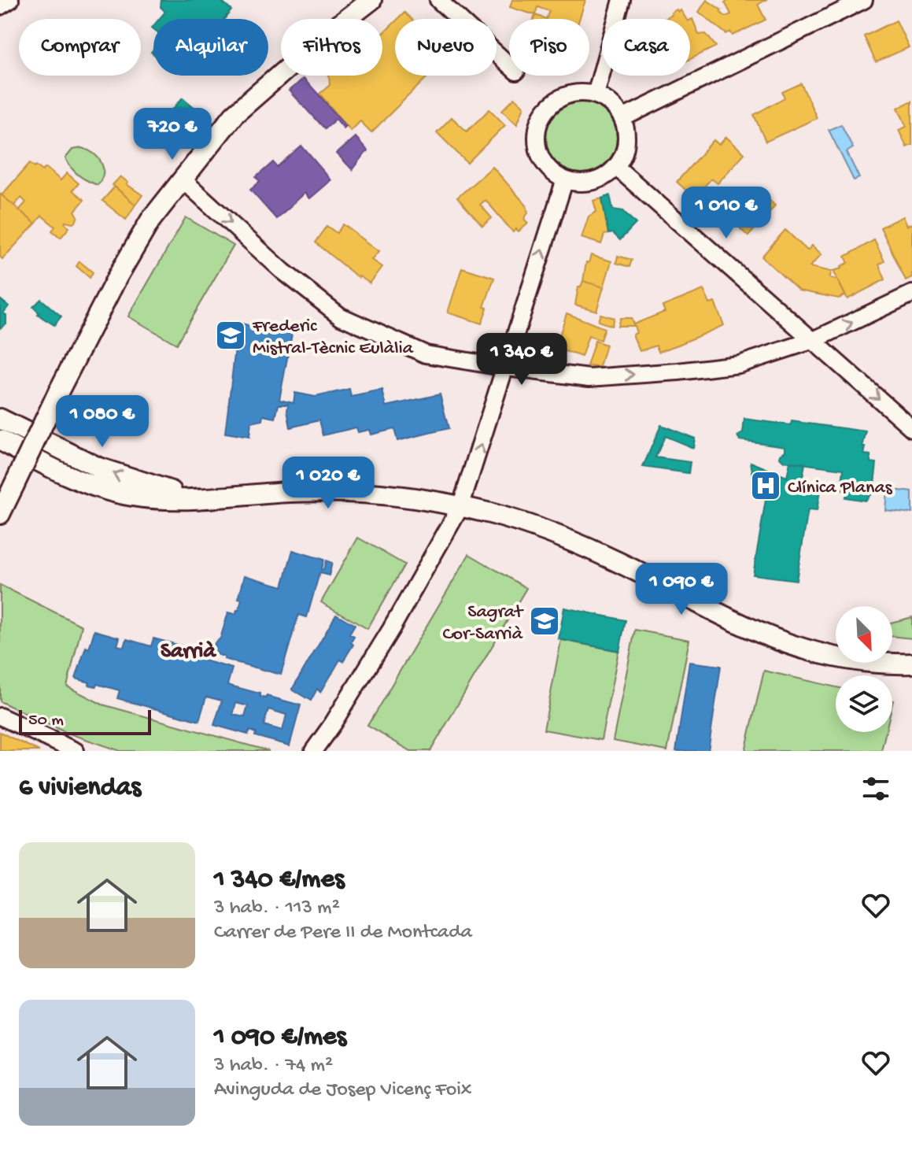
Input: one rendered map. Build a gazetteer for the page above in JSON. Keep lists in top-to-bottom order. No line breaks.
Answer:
{"districts":["Sarrià"],"places":{"school or university":["Frederic Mistral-Tècnic Eulàlia","Sagrat Cor-Sarrià"],"hospital":["Clínica Planas"]},"scale_bar":"50 m","north":"bottom right","page":{"chip":["Comprar","Alquilar","Filtros","Nuevo","Piso","Casa"],"price":["720 €","1 010 €","1 340 €","1 080 €","1 020 €","1 090 €"],"scale":"50 m","heading":"6 viviendas","list":[{"name":"1 340 €/mes","note":"3 hab. · 113 m² · Carrer de Pere II de Montcada"},{"name":"1 090 €/mes","note":"3 hab. · 74 m² · Avinguda de Josep Vicenç Foix"}]}}
